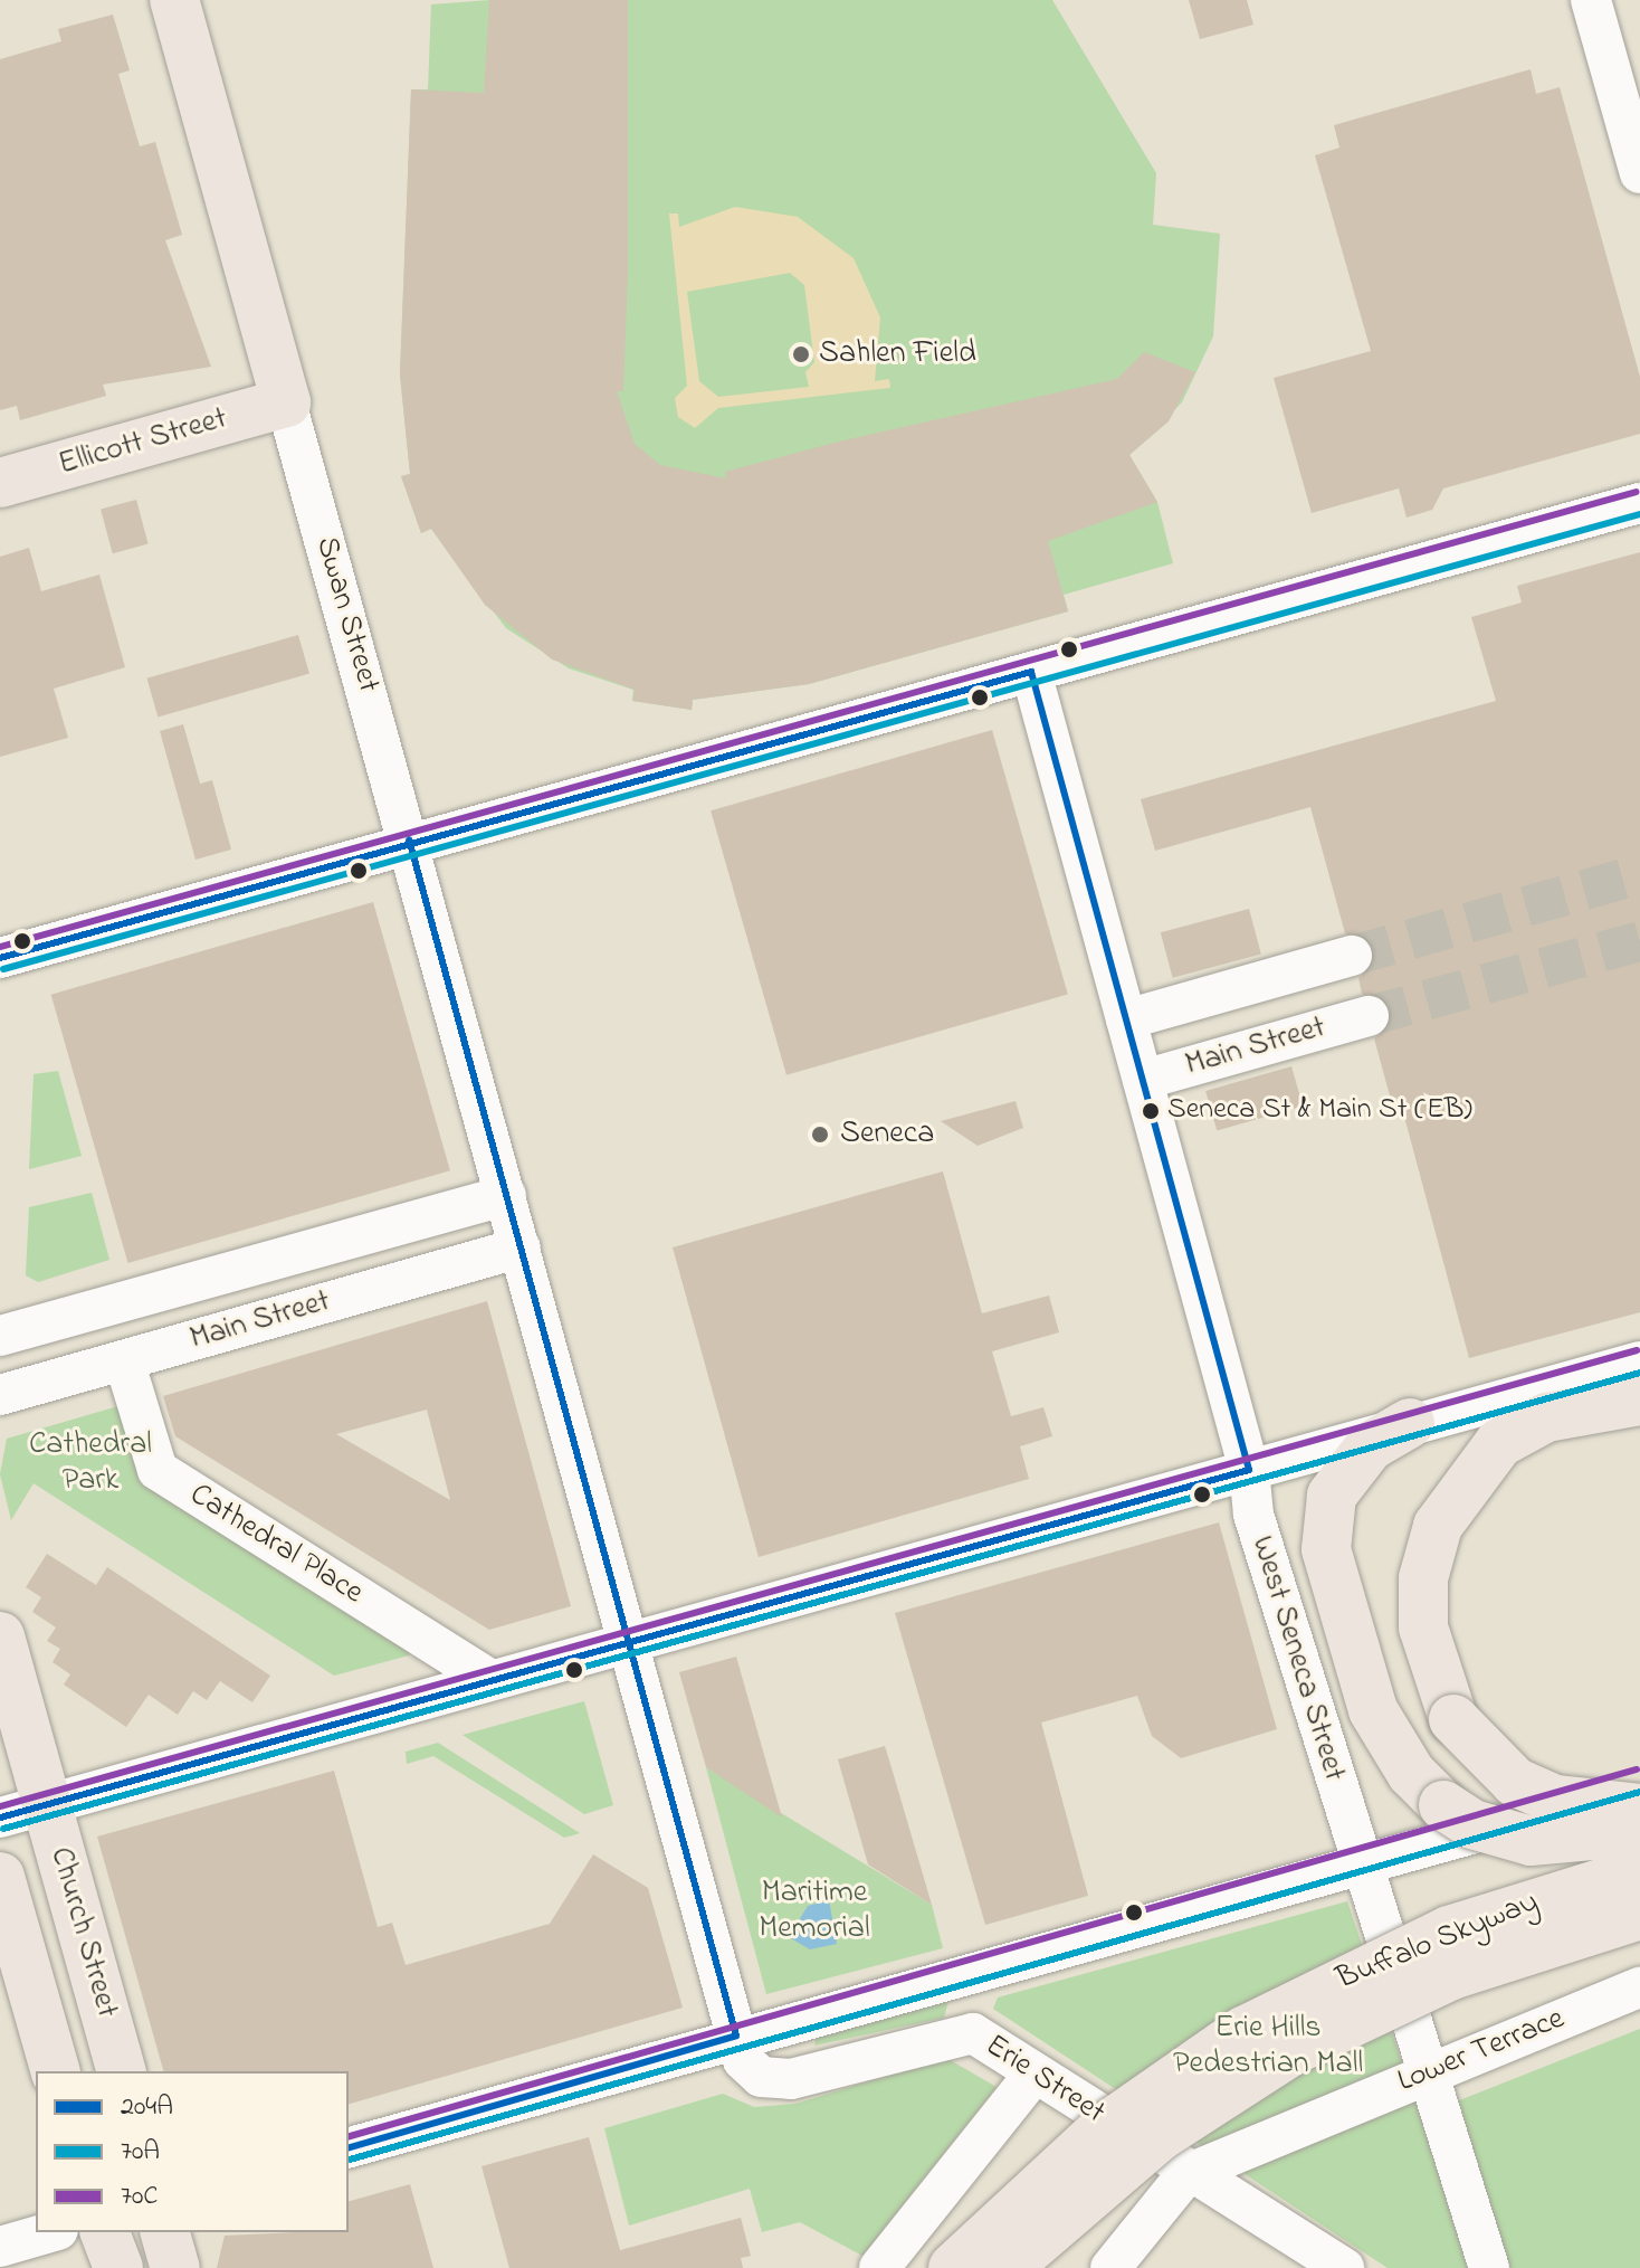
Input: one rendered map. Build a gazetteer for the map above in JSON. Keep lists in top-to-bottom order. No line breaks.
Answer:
{"streets":{"main road":["Ellicott Street","Swan Street","Church Street","Buffalo Skyway"],"street":["Main Street","Cathedral Place","West Seneca Street","Lower Terrace","Erie Street"]},"crossings":[["Ellicott Street","Swan Street"],["Swan Street","Main Street"],["Swan Street","Erie Street"],["Main Street","Cathedral Place"],["Main Street","West Seneca Street"],["West Seneca Street","Lower Terrace"],["Lower Terrace","Erie Street"]],"parks":["Cathedral Park","Maritime Memorial","Erie Hills Pedestrian Mall"],"places":["Sahlen Field","Seneca St & Main St (EB)","Seneca"],"lines":["transit line 70C","transit line 70A","transit line 204A"],"legend":["204A","70A","70C"]}
